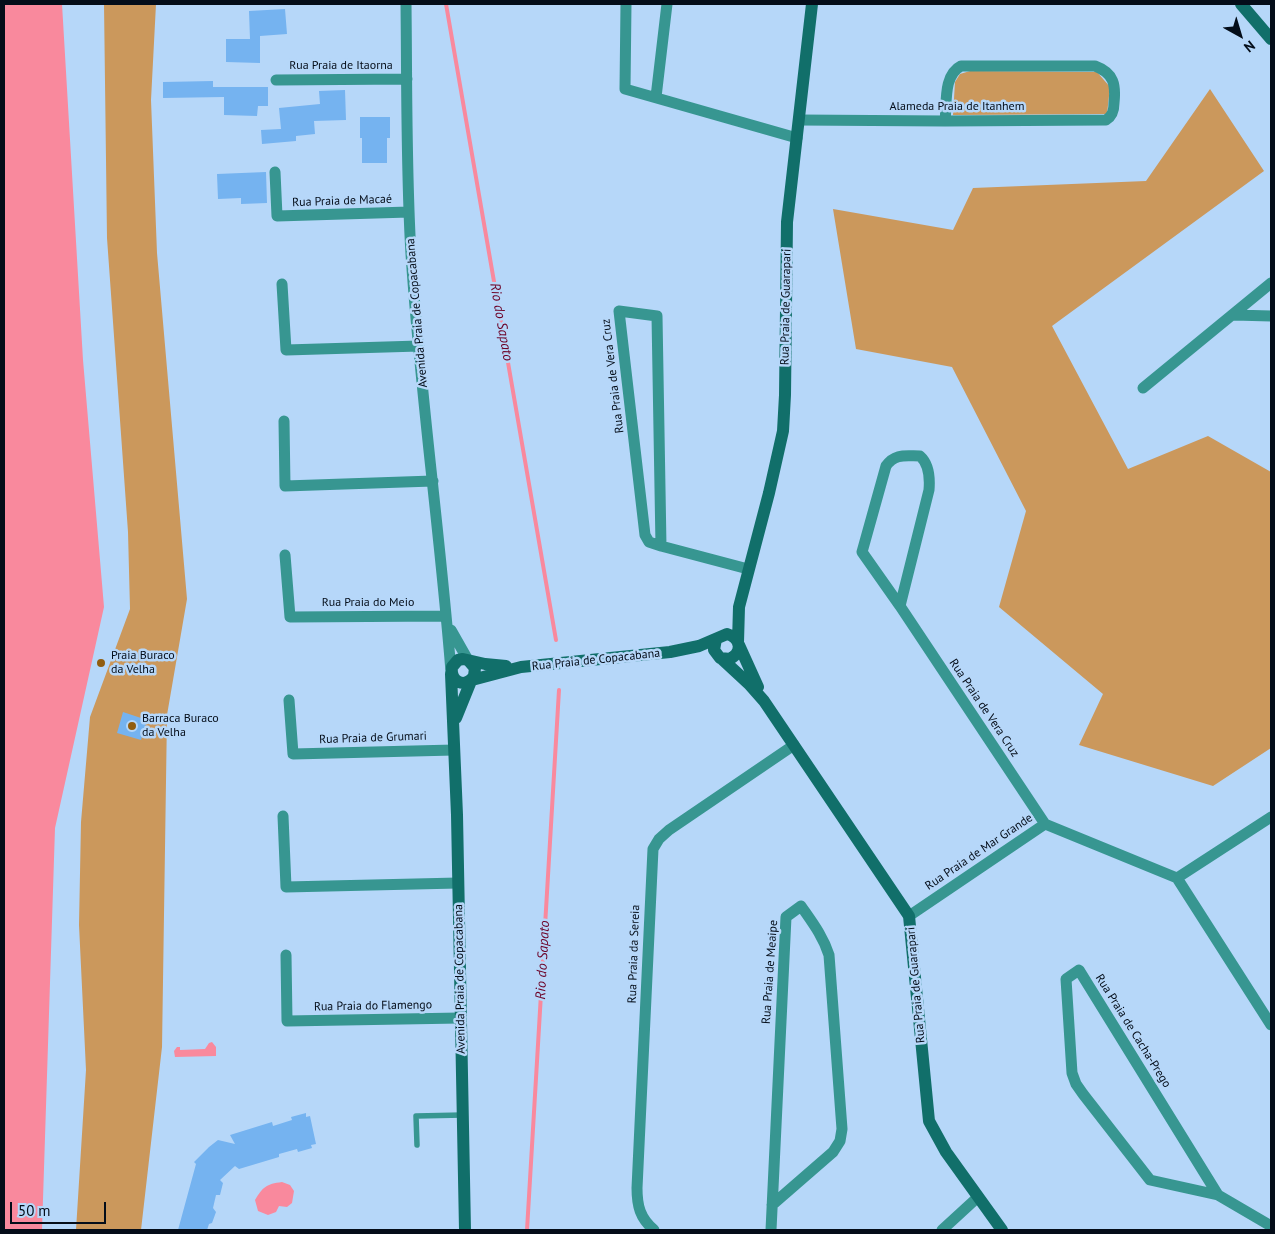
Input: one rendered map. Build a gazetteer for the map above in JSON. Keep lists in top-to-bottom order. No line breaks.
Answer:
{"streets":{"street":["Rua Praia de Itaorna","Alameda Praia de Itanhem","Rua Praia de Macaé","Rua Praia de Guarapari","Avenida Praia de Copacabana","Rua Praia de Vera Cruz","Rua Praia do Meio","Rua Praia de Copacabana","Rua Praia de Grumari","Rua Praia de Mar Grande","Rua Praia da Sereia","Rua Praia de Meaipe","Rua Praia do Flamengo","Rua Praia de Cacha-Prego"]},"crossings":[["Rua Praia de Itaorna","Avenida Praia de Copacabana"],["Alameda Praia de Itanhem","Rua Praia de Guarapari"],["Rua Praia de Macaé","Avenida Praia de Copacabana"],["Rua Praia de Guarapari","Rua Praia de Vera Cruz"],["Rua Praia de Guarapari","Rua Praia de Copacabana"],["Rua Praia de Guarapari","Rua Praia de Mar Grande"],["Rua Praia de Guarapari","Rua Praia da Sereia"],["Avenida Praia de Copacabana","Rua Praia do Meio"],["Avenida Praia de Copacabana","Rua Praia de Copacabana"],["Avenida Praia de Copacabana","Rua Praia de Grumari"],["Avenida Praia de Copacabana","Rua Praia do Flamengo"],["Rua Praia de Vera Cruz","Rua Praia de Mar Grande"]],"water":["Rio do Sapato"],"places":["Praia Buraco da Velha","Barraca Buraco da Velha"],"scale_bar":"50 m","north":"bottom right"}
